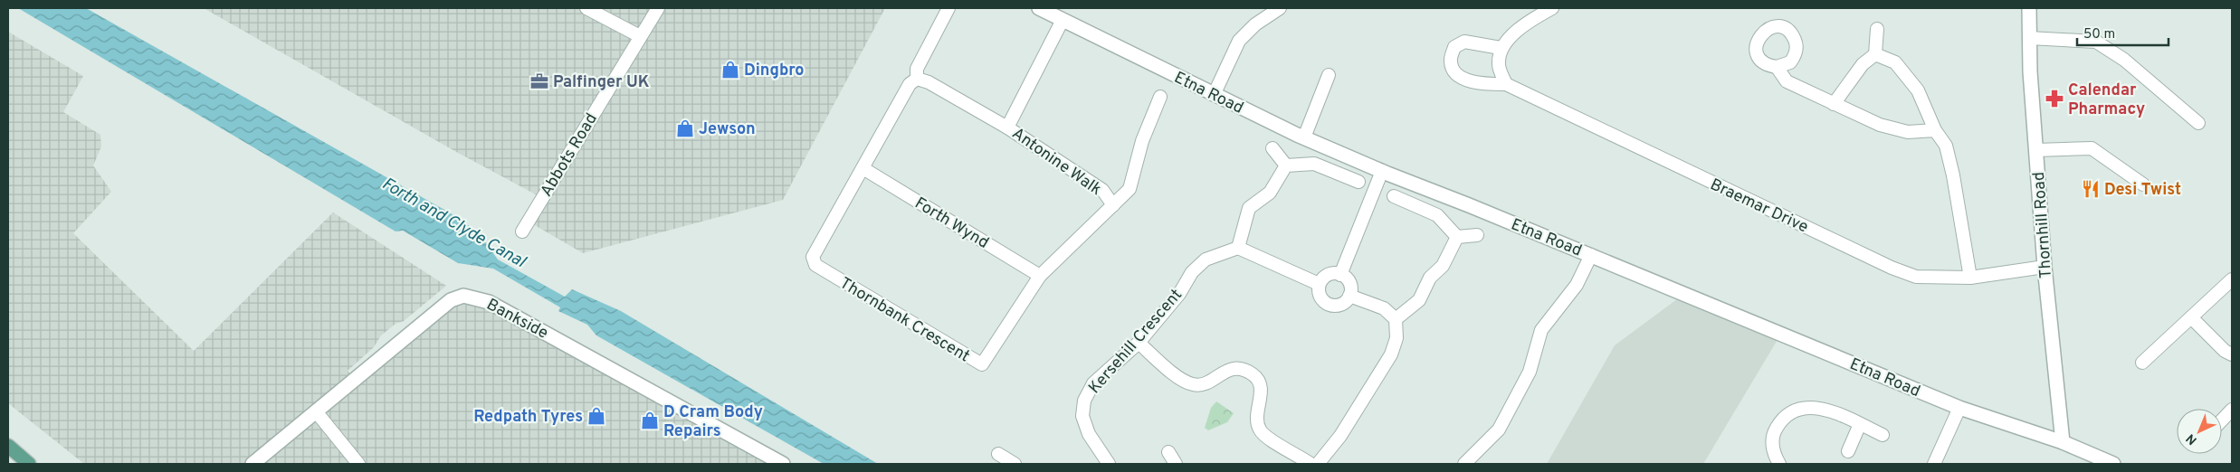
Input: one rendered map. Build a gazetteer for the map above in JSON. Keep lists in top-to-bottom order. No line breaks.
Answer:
{"streets":{"street":["Etna Road","Abbots Road","Antonine Walk","Braemar Drive","Forth Wynd","Thornhill Road","Bankside","Thornbank Crescent","Kersehill Crescent"]},"crossings":[["Etna Road","Antonine Walk"],["Etna Road","Thornhill Road"],["Braemar Drive","Thornhill Road"],["Forth Wynd","Thornbank Crescent"]],"water":["Forth and Clyde Canal"],"places":{"shop":["Dingbro","Jewson","Redpath Tyres","D Cram Body Repairs"],"office":["Palfinger UK"],"pharmacy":["Calendar Pharmacy"],"restaurant":["Desi Twist"]},"scale_bar":"50 m","north":"bottom left"}
